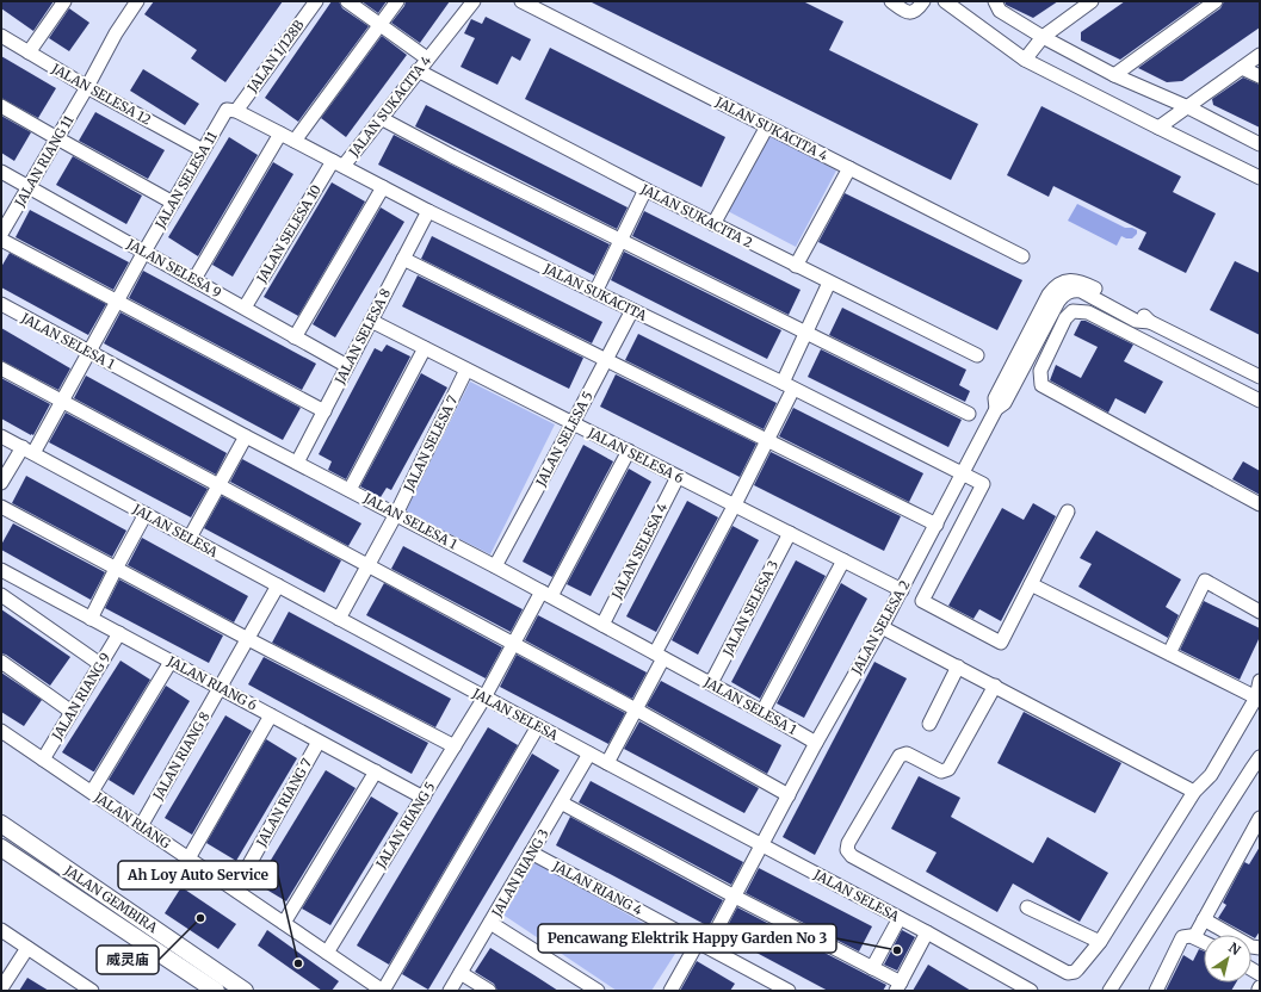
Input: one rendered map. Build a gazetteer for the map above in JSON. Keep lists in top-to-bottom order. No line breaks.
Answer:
{"streets":{"main road":["JALAN GEMBIRA"],"street":["JALAN 1/128B","JALAN SELESA 12","JALAN SUKACITA 4","JALAN RIANG 11","JALAN SELESA 11","JALAN SUKACITA 2","JALAN SELESA 10","JALAN SELESA 9","JALAN SUKACITA","JALAN SELESA 8","JALAN SELESA 1","JALAN SELESA 5","JALAN SELESA 7","JALAN SELESA 6","JALAN SELESA","JALAN SELESA 4","JALAN SELESA 3","JALAN SELESA 2","JALAN RIANG 6","JALAN RIANG 9","JALAN RIANG 8","JALAN RIANG 7","JALAN RIANG","JALAN RIANG 5","JALAN RIANG 3","JALAN RIANG 4"]},"crossings":[["JALAN 1/128B","JALAN SELESA 11"],["JALAN 1/128B","JALAN SUKACITA"],["JALAN SELESA 12","JALAN RIANG 11"],["JALAN SELESA 12","JALAN SELESA 11"],["JALAN SUKACITA 4","JALAN SUKACITA 2"],["JALAN SUKACITA 4","JALAN SELESA 10"],["JALAN SUKACITA 4","JALAN SUKACITA"],["JALAN RIANG 11","JALAN SELESA 9"],["JALAN SELESA 11","JALAN SELESA 9"],["JALAN SELESA 11","JALAN SUKACITA"],["JALAN SELESA 11","JALAN SELESA 1"],["JALAN SELESA 11","JALAN SELESA"],["JALAN SELESA 10","JALAN SELESA 9"],["JALAN SELESA 10","JALAN SUKACITA"],["JALAN SELESA 9","JALAN SELESA 8"],["JALAN SUKACITA","JALAN SELESA 8"],["JALAN SUKACITA","JALAN SELESA 5"],["JALAN SUKACITA","JALAN SELESA 2"],["JALAN SELESA 8","JALAN SELESA 1"],["JALAN SELESA 8","JALAN SELESA 6"],["JALAN SELESA 1","JALAN SELESA 5"],["JALAN SELESA 1","JALAN SELESA 7"],["JALAN SELESA 1","JALAN SELESA 4"],["JALAN SELESA 1","JALAN SELESA 3"],["JALAN SELESA 1","JALAN SELESA 2"],["JALAN SELESA 1","JALAN RIANG 5"],["JALAN SELESA 5","JALAN SELESA 6"],["JALAN SELESA 7","JALAN SELESA 6"],["JALAN SELESA 7","JALAN SELESA"],["JALAN SELESA 6","JALAN SELESA 4"],["JALAN SELESA 6","JALAN SELESA 3"],["JALAN SELESA 6","JALAN SELESA 2"],["JALAN SELESA 6","JALAN RIANG 5"],["JALAN SELESA","JALAN SELESA 2"],["JALAN SELESA","JALAN RIANG 8"],["JALAN SELESA","JALAN RIANG 5"],["JALAN SELESA","JALAN RIANG 3"],["JALAN SELESA 2","JALAN RIANG 4"],["JALAN RIANG 6","JALAN RIANG 9"],["JALAN RIANG 6","JALAN RIANG 8"],["JALAN RIANG 6","JALAN RIANG 7"],["JALAN RIANG 6","JALAN RIANG 5"],["JALAN RIANG 9","JALAN RIANG"],["JALAN RIANG 8","JALAN RIANG"],["JALAN RIANG 7","JALAN RIANG"],["JALAN RIANG","JALAN RIANG 5"],["JALAN RIANG 3","JALAN RIANG 4"]],"places":["威灵庙","Pencawang Elektrik Happy Garden No 3","Ah Loy Auto Service"],"north":"top right"}
